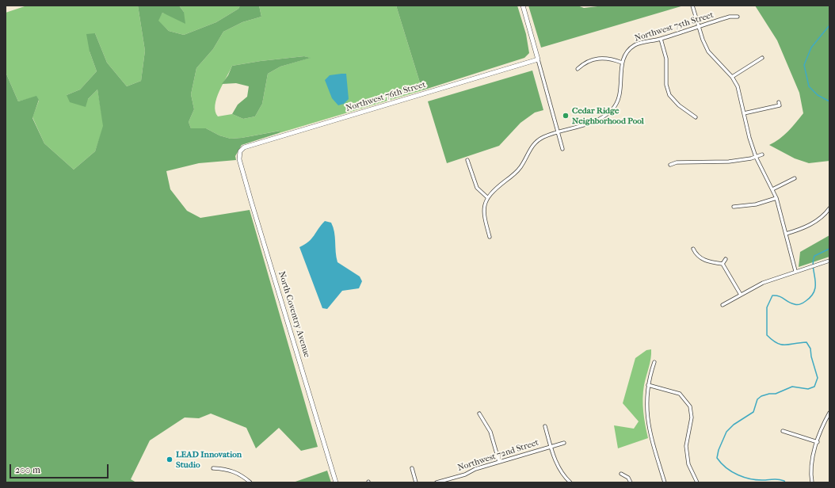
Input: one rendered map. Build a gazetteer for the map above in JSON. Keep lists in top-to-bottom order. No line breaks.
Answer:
{"streets":{"street":["Northwest 75th Street","Northwest 76th Street","North Coventry Avenue","Northwest 72nd Street"]},"crossings":[["Northwest 76th Street","North Coventry Avenue"]],"places":["Cedar Ridge Neighborhood Pool","LEAD Innovation Studio"],"scale_bar":"200 m"}
